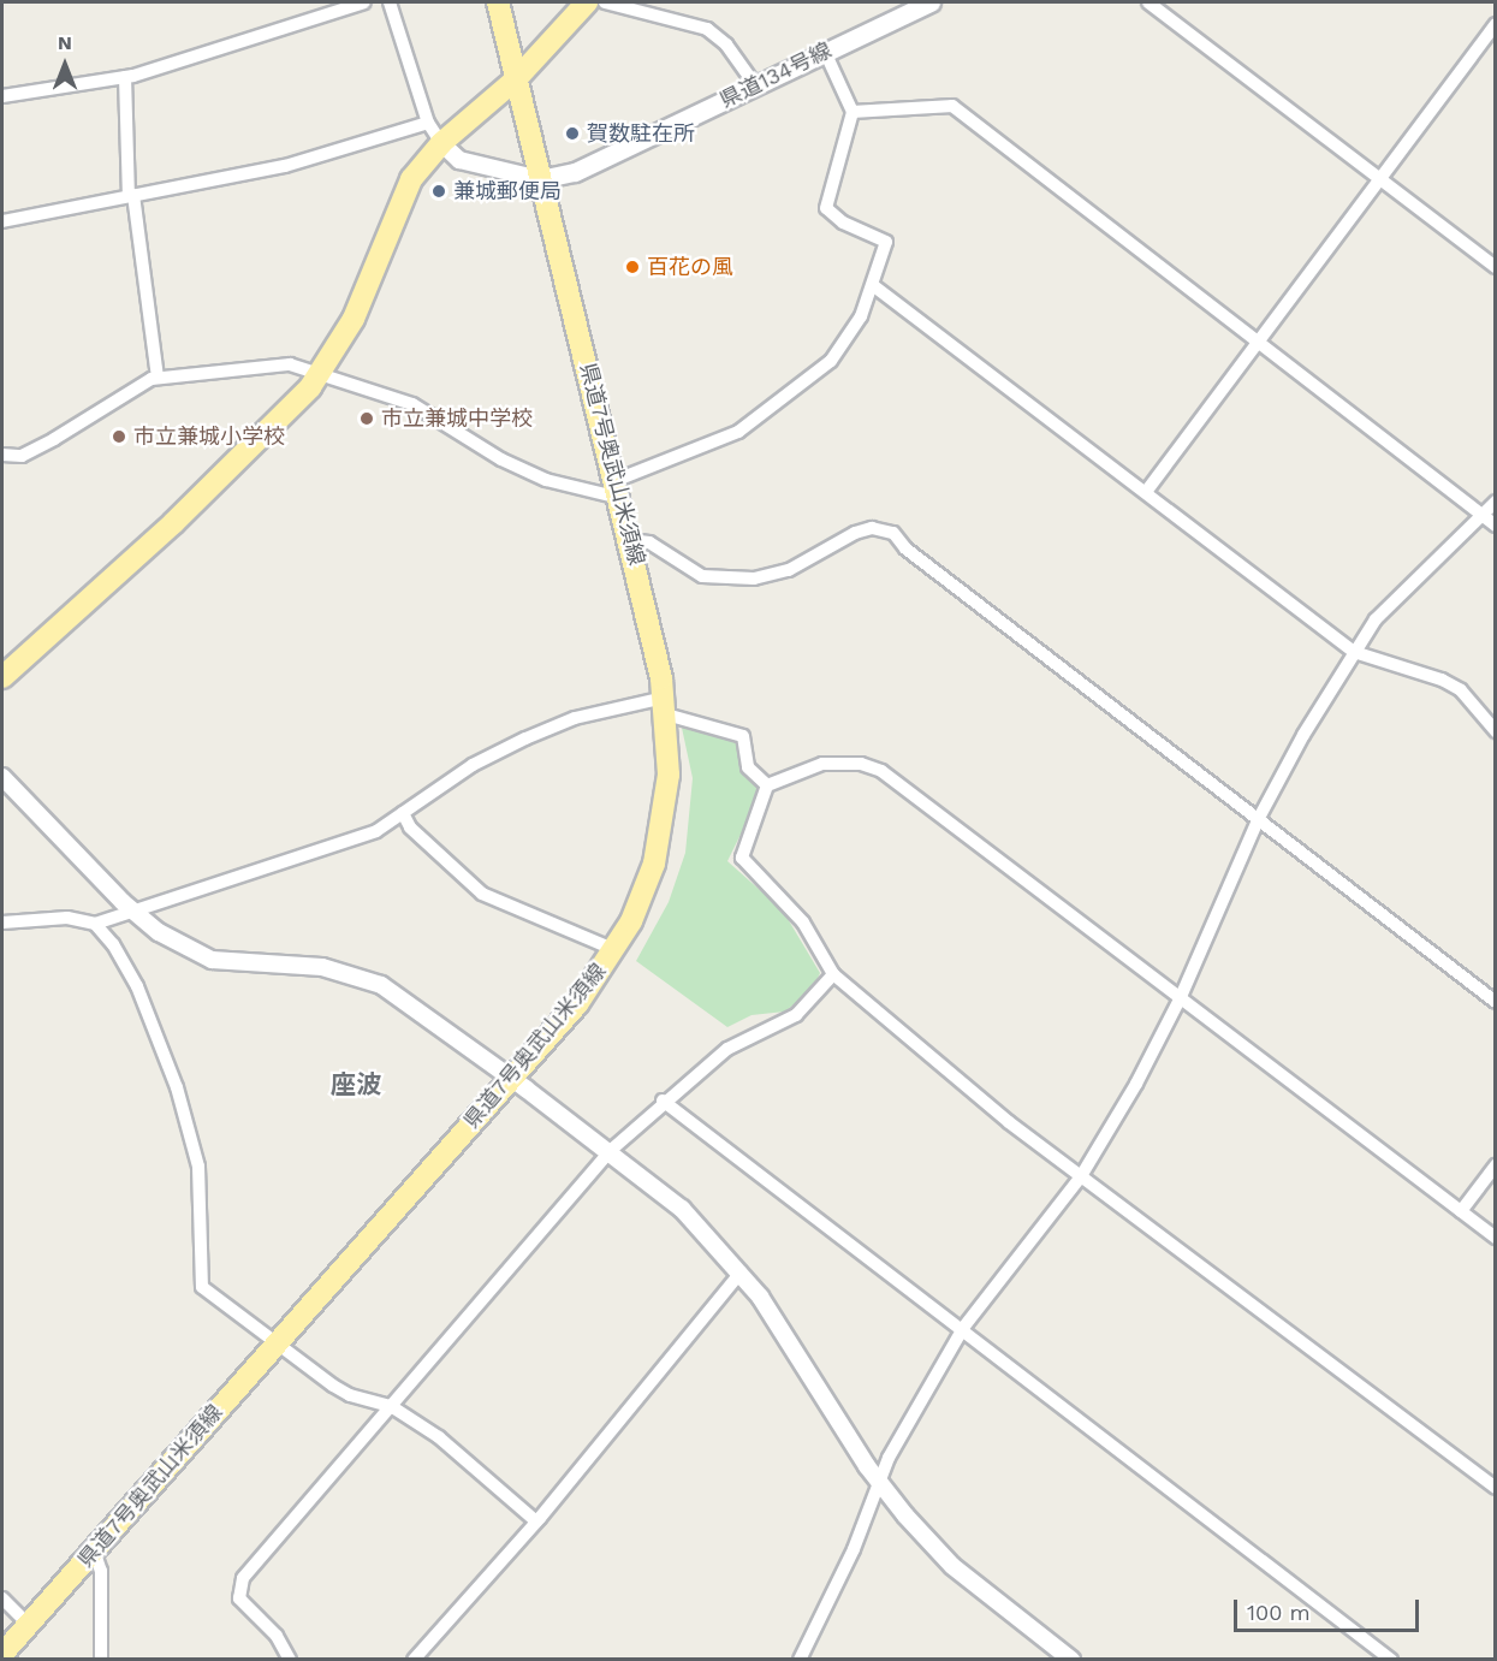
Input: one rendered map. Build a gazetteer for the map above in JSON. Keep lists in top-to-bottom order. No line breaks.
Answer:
{"streets":{"main road":["県道134号線","県道7号奥武山米須線"]},"crossings":[["県道134号線","県道7号奥武山米須線"]],"districts":["座波"],"places":["賀数駐在所","兼城郵便局","百花の風","市立兼城中学校","市立兼城小学校"],"scale_bar":"100 m","north":"top"}
